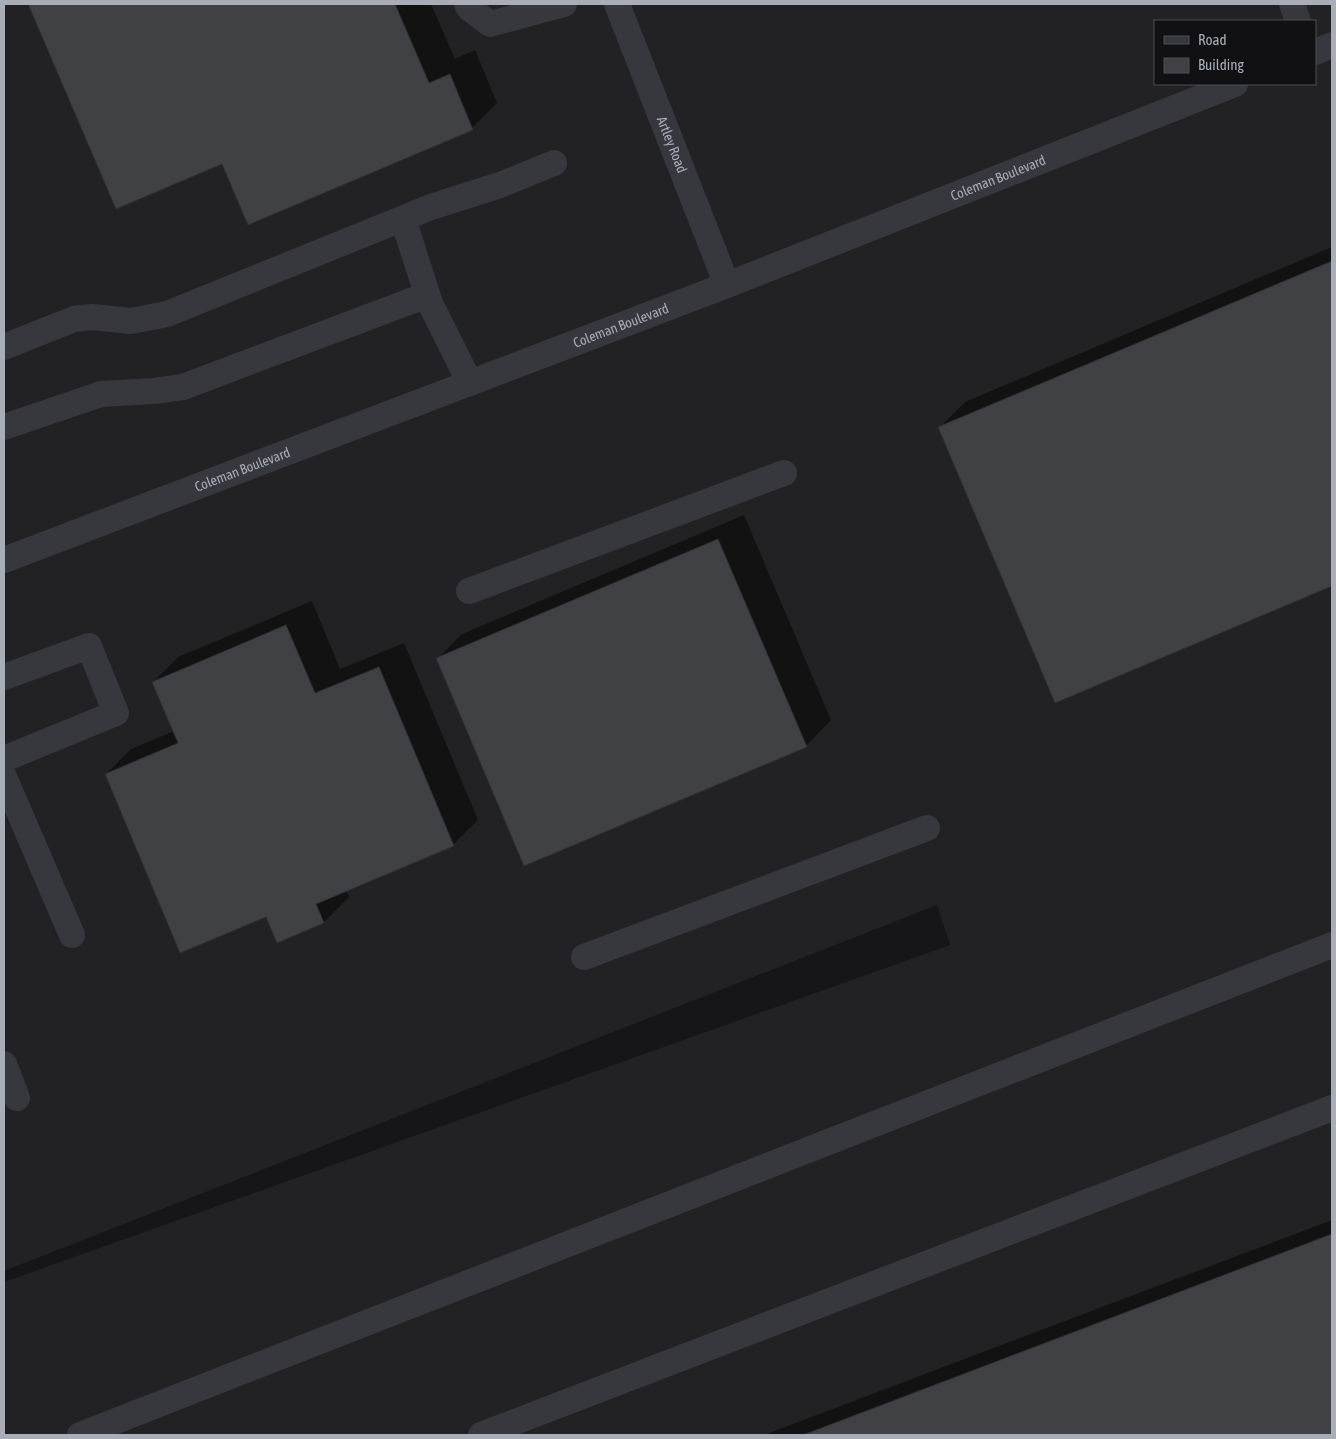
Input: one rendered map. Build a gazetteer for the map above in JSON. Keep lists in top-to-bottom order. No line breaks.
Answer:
{"streets":{"street":["Artley Road","Coleman Boulevard"]},"crossings":[["Artley Road","Coleman Boulevard"]],"legend":["Road","Building"]}
